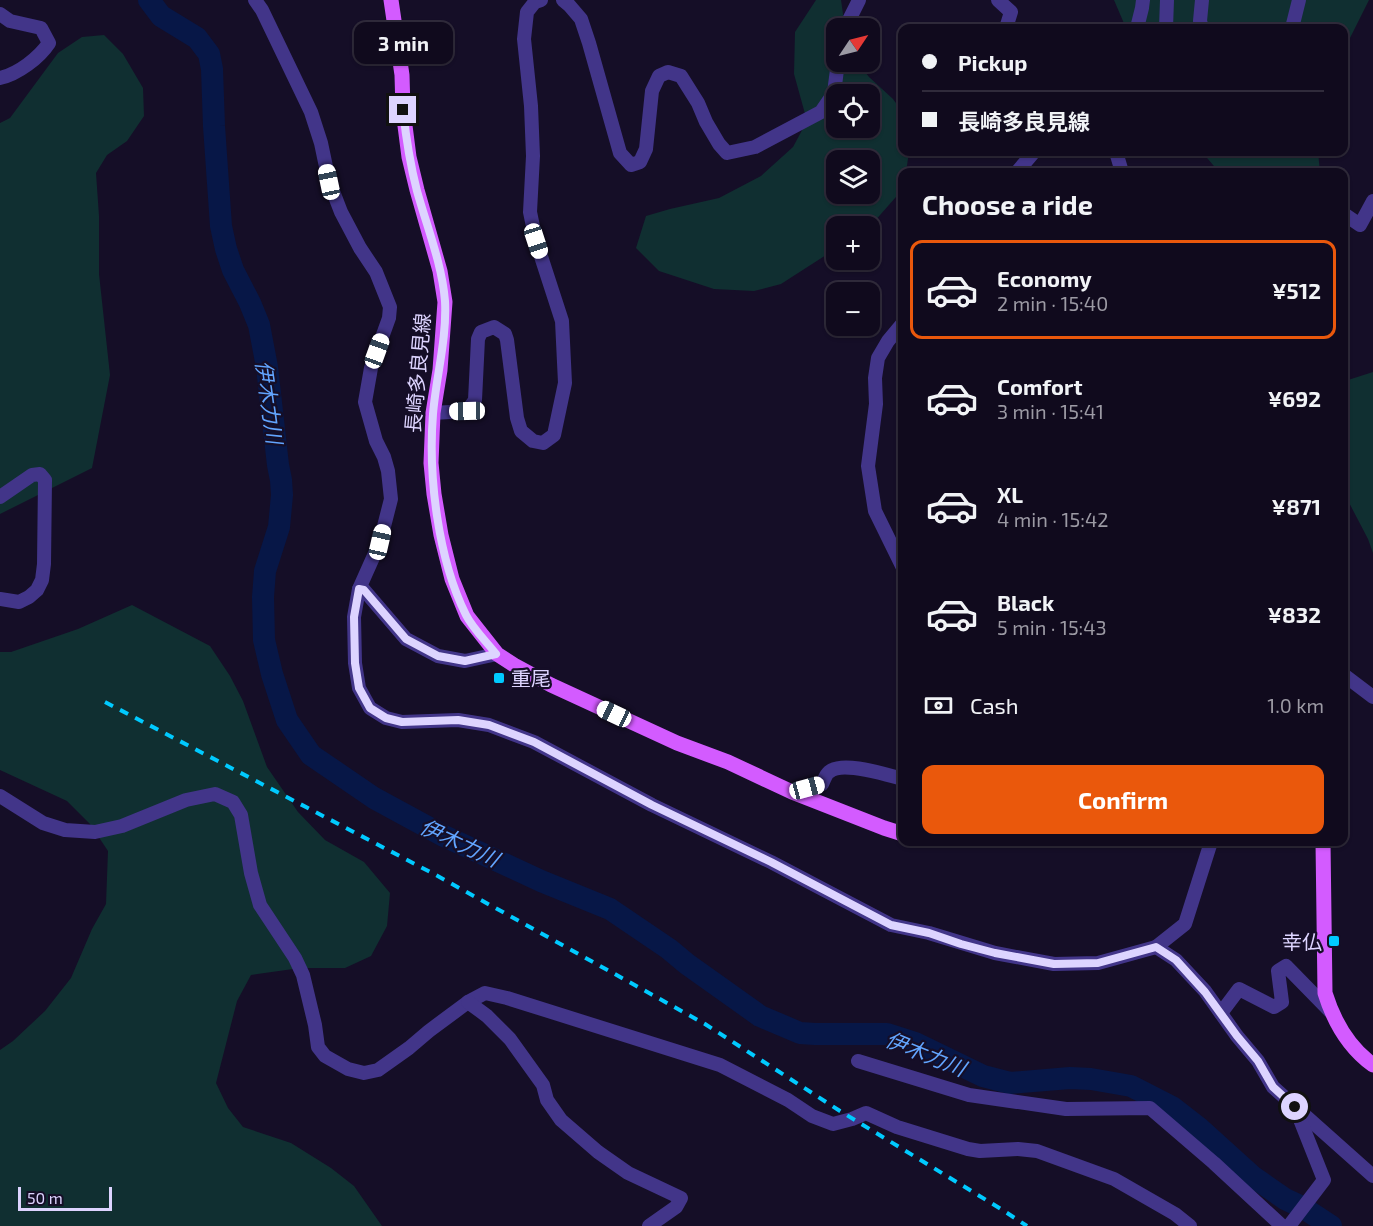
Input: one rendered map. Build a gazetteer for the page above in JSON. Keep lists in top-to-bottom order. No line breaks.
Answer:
{"streets":{"main road":["長崎多良見線"]},"water":["伊木力川"],"places":{"transit":["重尾","幸仏"]},"scale_bar":"50 m","north":"top right","page":{"map_buttons":["+","−"],"bubble":"3 min","banner":["Pickup","長崎多良見線"],"heading":"Choose a ride","list":[{"name":"Economy","note":"2 min · 15:40","value":"¥512"},{"name":"Comfort","note":"3 min · 15:41","value":"¥692"},{"name":"XL","note":"4 min · 15:42","value":"¥871"},{"name":"Black","note":"5 min · 15:43","value":"¥832"}],"pay":["Cash","1.0 km"],"buttons":"Confirm","scale":"50 m"}}
